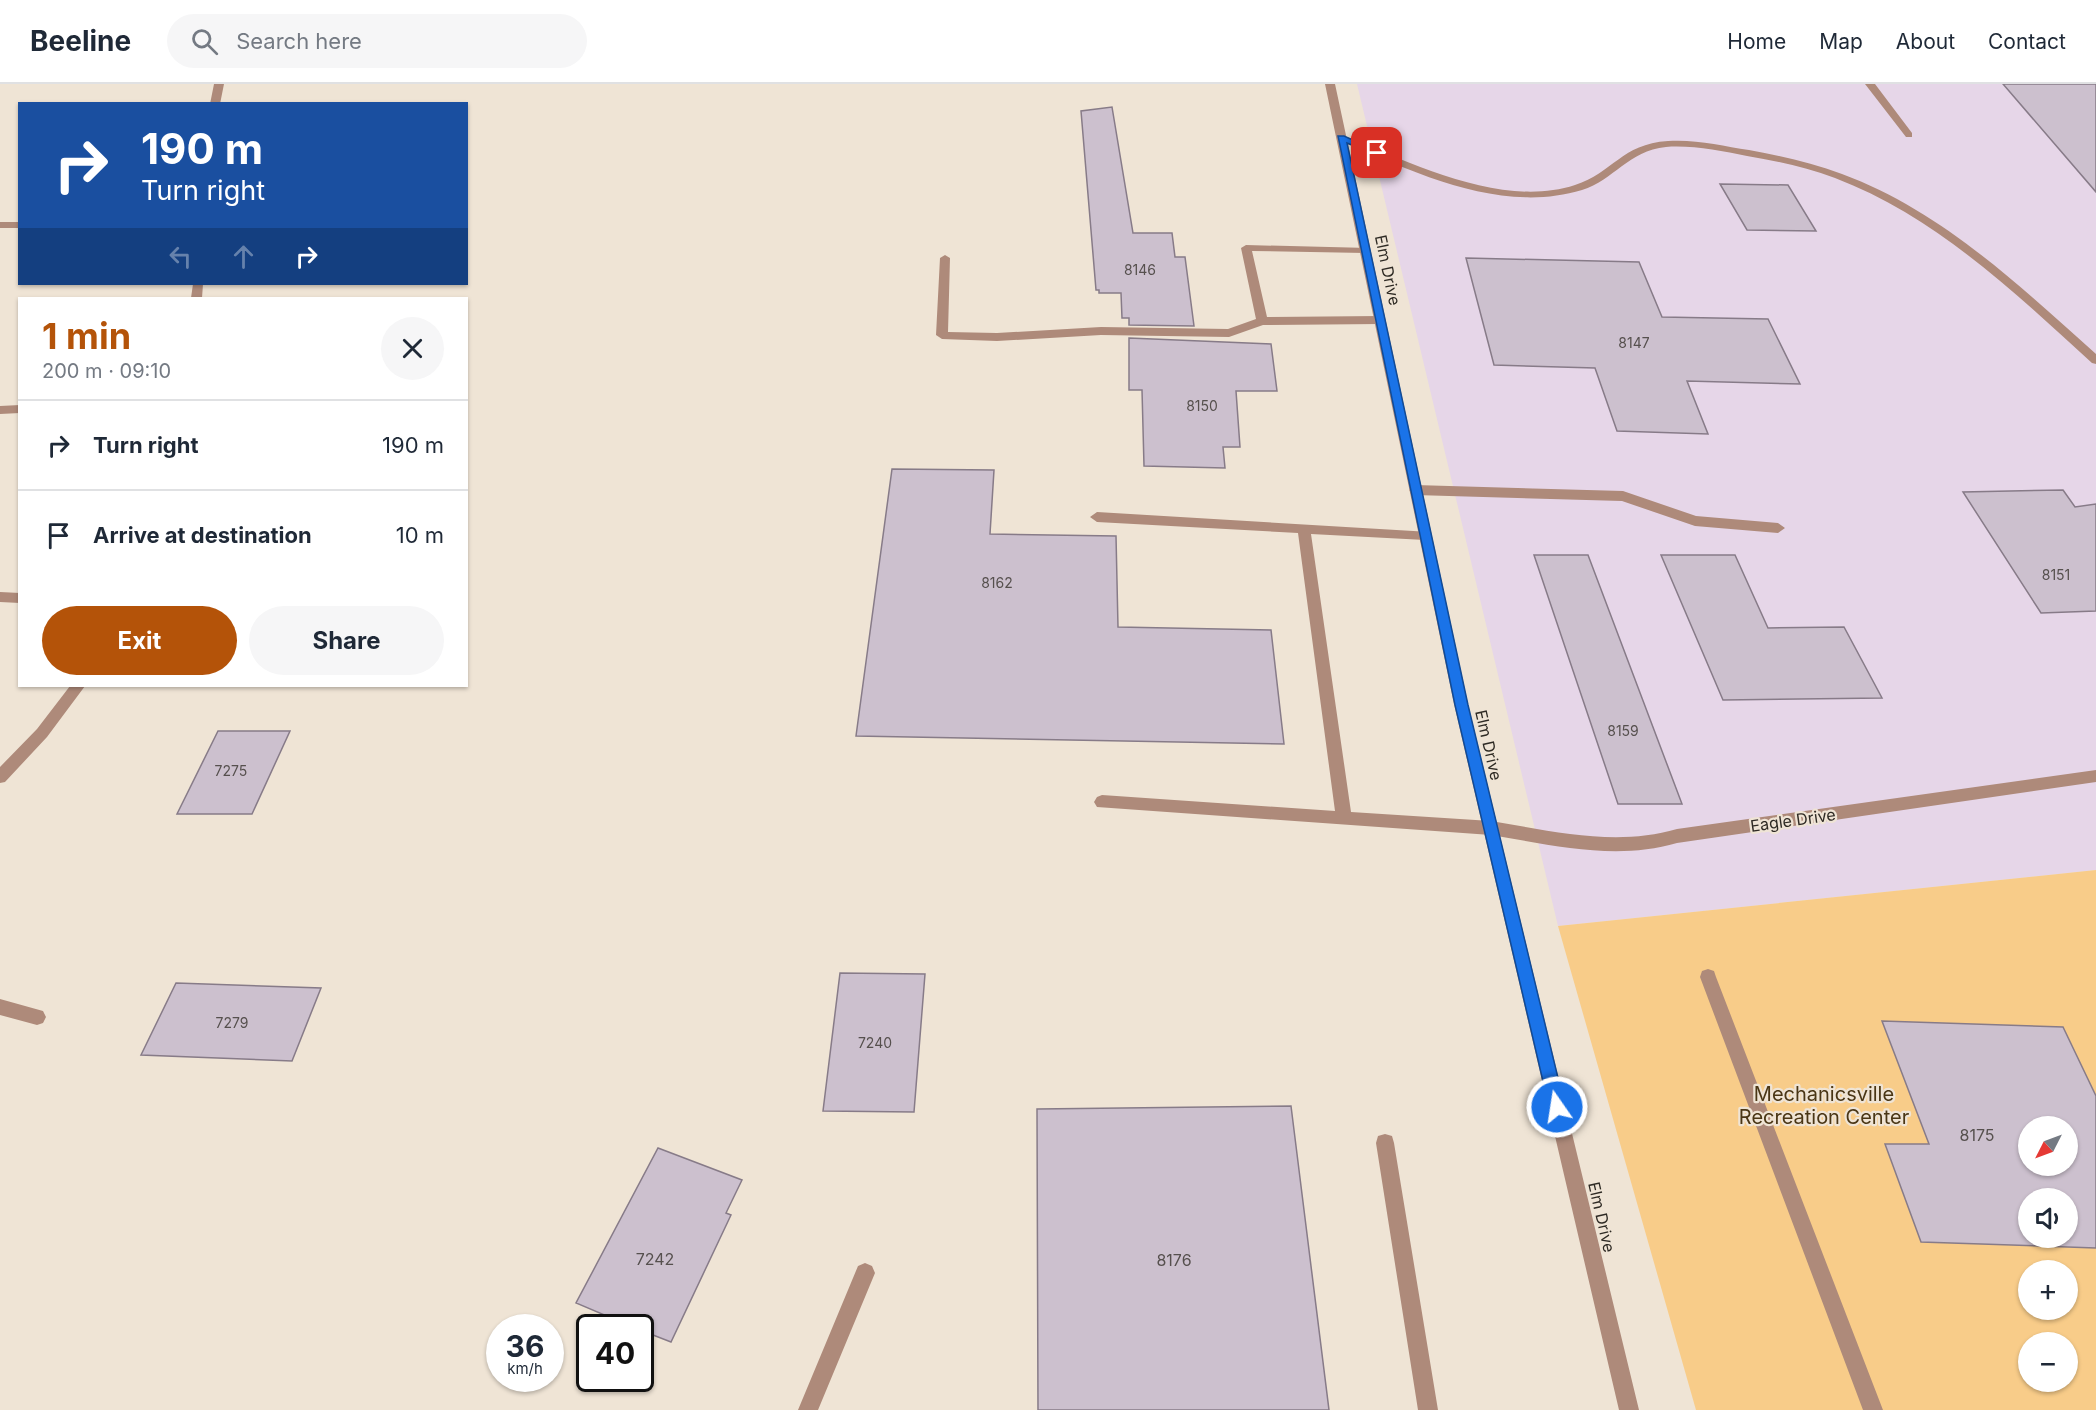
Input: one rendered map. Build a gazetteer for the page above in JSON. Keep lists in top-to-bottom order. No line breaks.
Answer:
{"streets":{"street":["Elm Drive","Eagle Drive"]},"crossings":[["Elm Drive","Eagle Drive"]],"parks":["Mechanicsville Recreation Center"],"house_numbers":["8146","8147","8150","8151","8162","8159","7275","7279","7240","8175","7242","8176"],"north":"bottom left","page":{"header":"Beeline","search":"Search here","nav":["Home","Map","About","Contact"],"turn":["190 m","Turn right"],"heading":["1 min","200 m · 09:10"],"list":[{"name":"Turn right","value":"190 m"},{"name":"Arrive at destination","value":"10 m"}],"buttons":["Exit","Share"],"map_buttons":["+","−"],"speed":"36 km/h","limit":"40"}}
